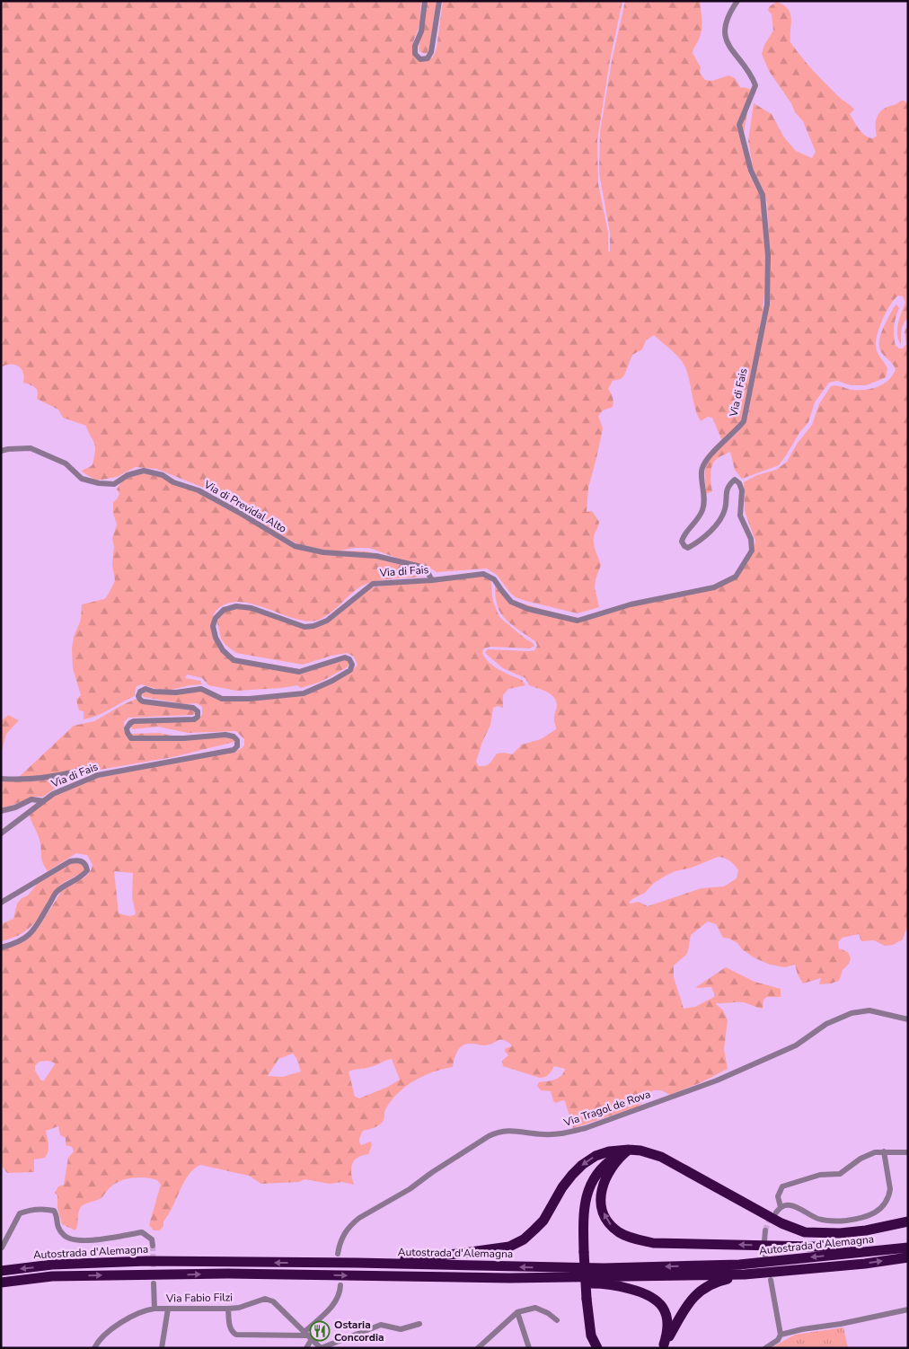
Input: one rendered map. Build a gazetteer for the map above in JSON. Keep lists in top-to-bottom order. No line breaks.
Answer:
{"streets":{"highway":["Autostrada d'Alemagna"],"street":["Via di Fais","Via di Previdal Alto","Via Tragol de Rova","Via Fabio Filzi"]},"crossings":[["Via di Fais","Via di Previdal Alto"]],"places":{"restaurant":["Ostaria Concordia"]}}
